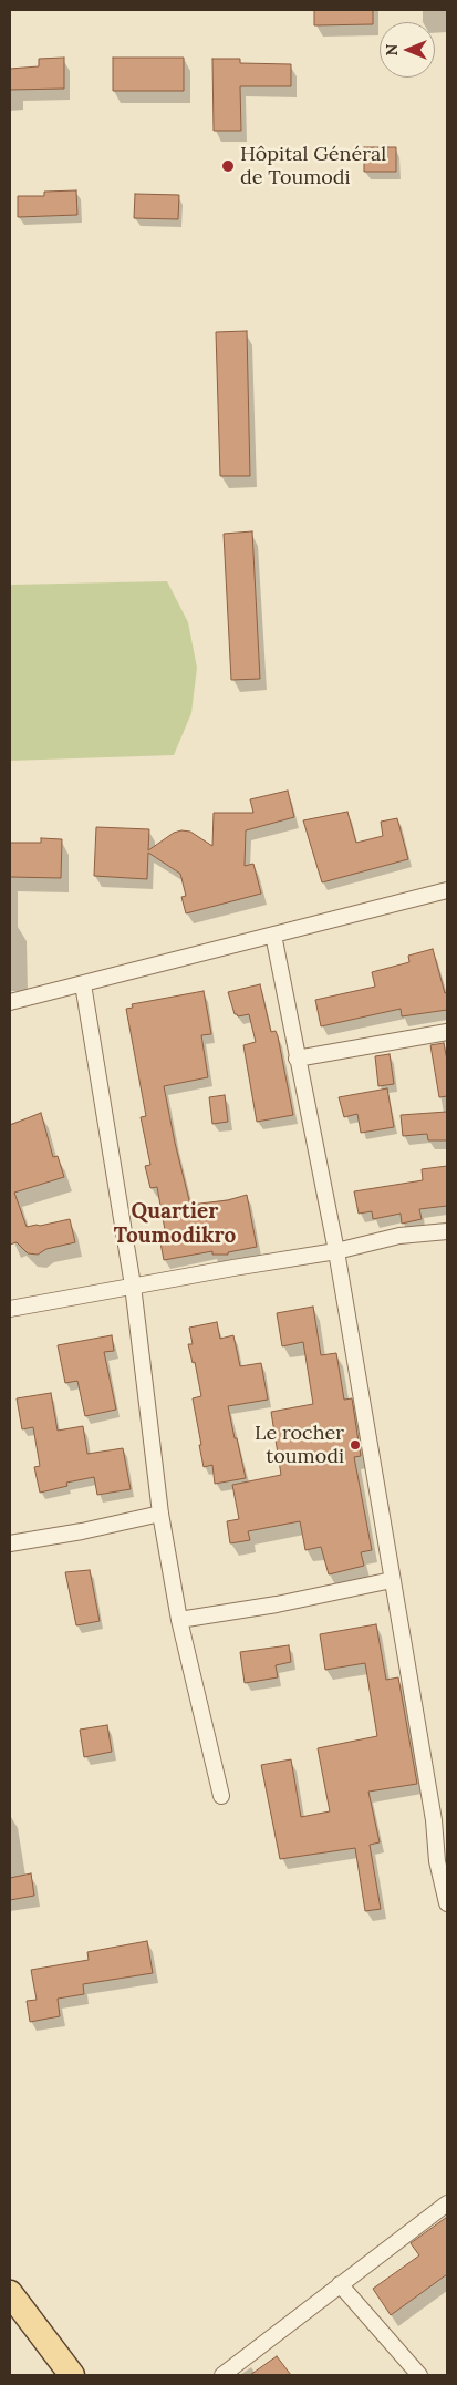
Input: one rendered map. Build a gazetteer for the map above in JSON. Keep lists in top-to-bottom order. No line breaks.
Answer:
{"districts":["Quartier Toumodikro"],"places":["Hôpital Général de Toumodi","Le rocher toumodi"],"north":"left"}
